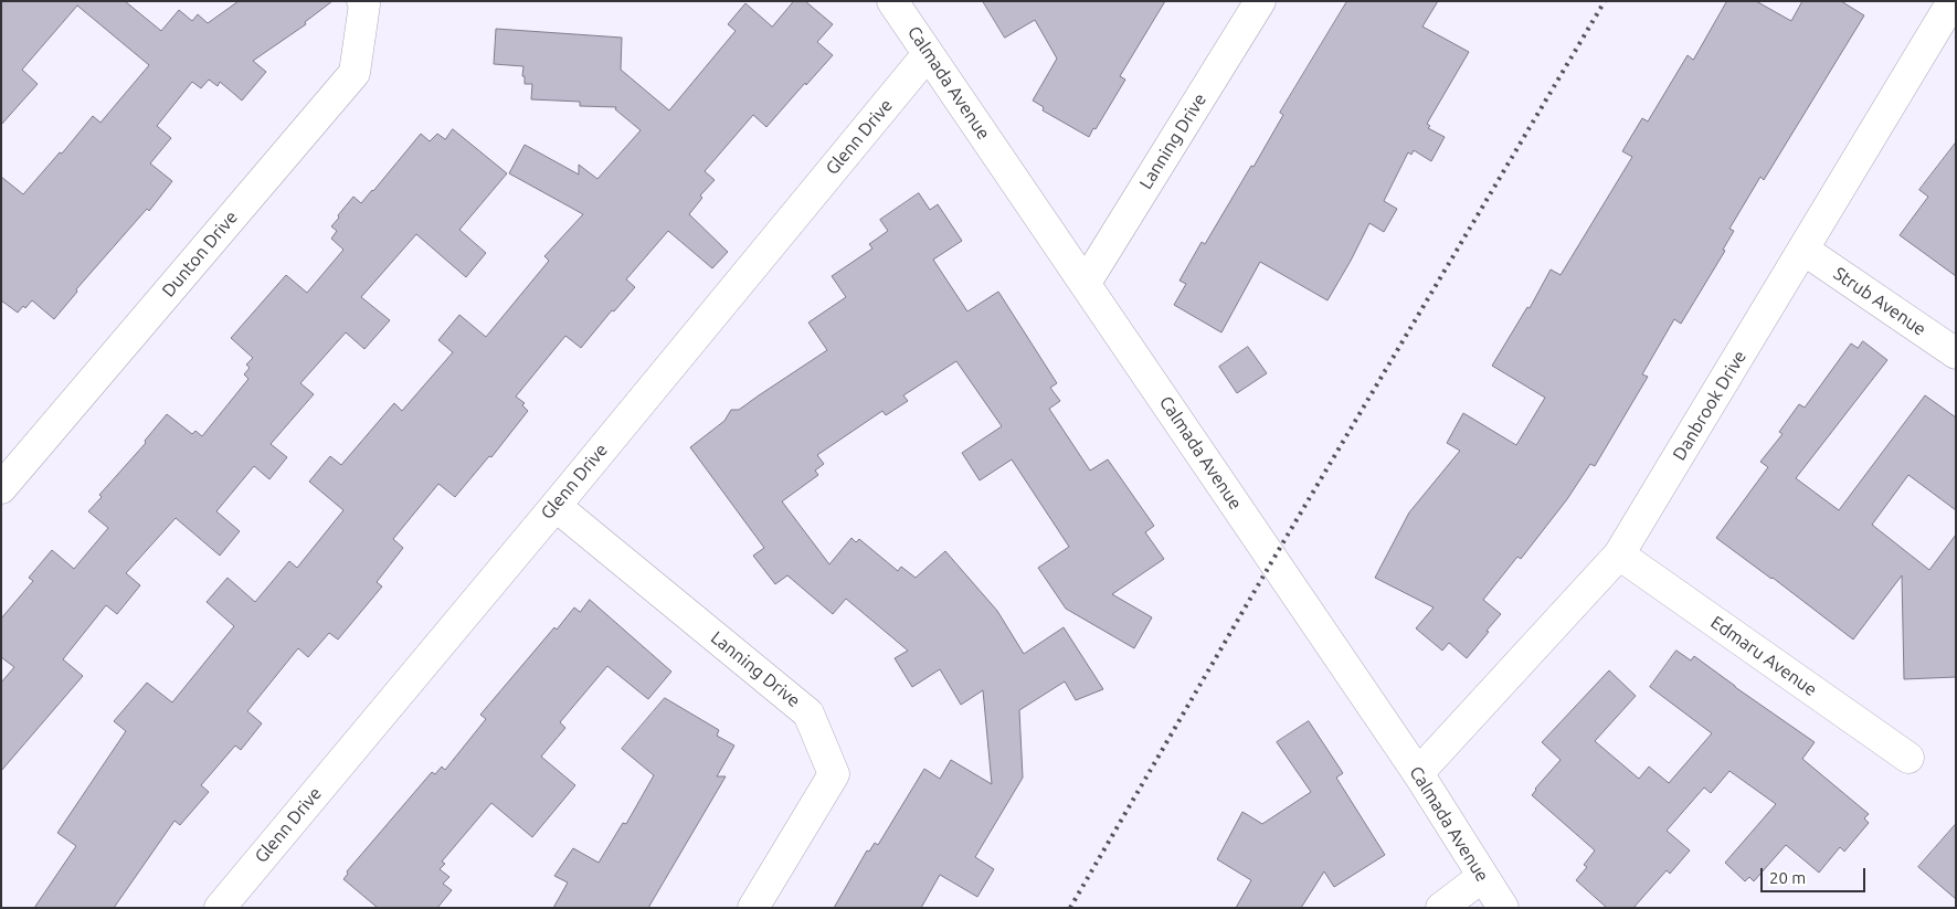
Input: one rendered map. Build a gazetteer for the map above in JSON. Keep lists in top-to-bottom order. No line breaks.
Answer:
{"streets":{"street":["Calmada Avenue","Glenn Drive","Lanning Drive","Dunton Drive","Strub Avenue","Danbrook Drive","Edmaru Avenue"]},"crossings":[["Calmada Avenue","Glenn Drive"],["Calmada Avenue","Lanning Drive"],["Calmada Avenue","Danbrook Drive"],["Glenn Drive","Lanning Drive"],["Strub Avenue","Danbrook Drive"],["Danbrook Drive","Edmaru Avenue"]],"scale_bar":"20 m"}
